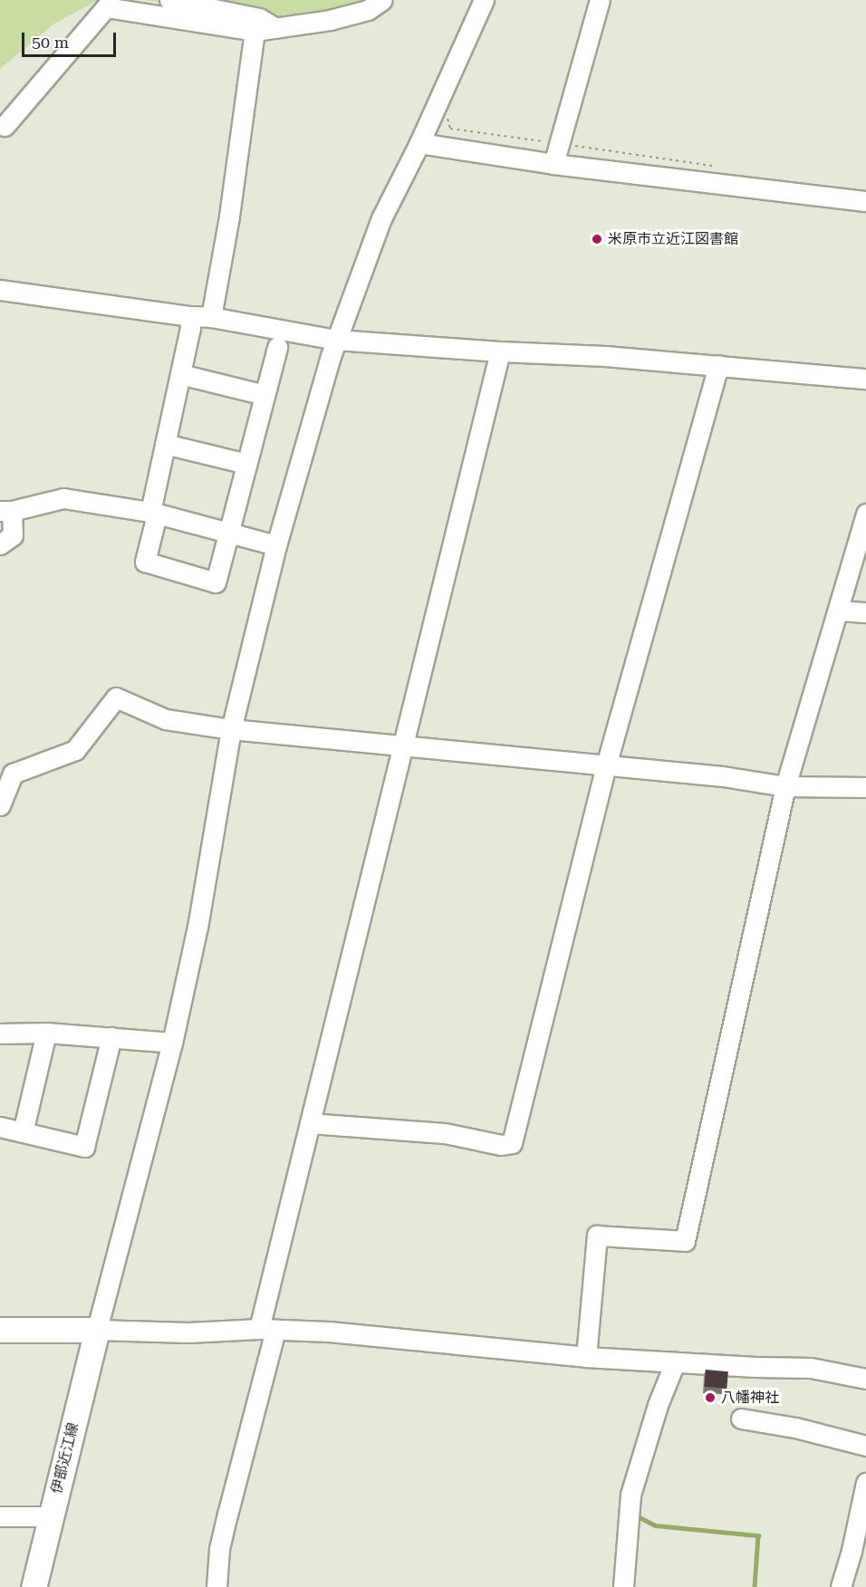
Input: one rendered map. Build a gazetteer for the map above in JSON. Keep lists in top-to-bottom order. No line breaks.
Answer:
{"streets":{"main road":["伊部近江線"]},"places":["米原市立近江図書館","八幡神社"],"scale_bar":"50 m"}
